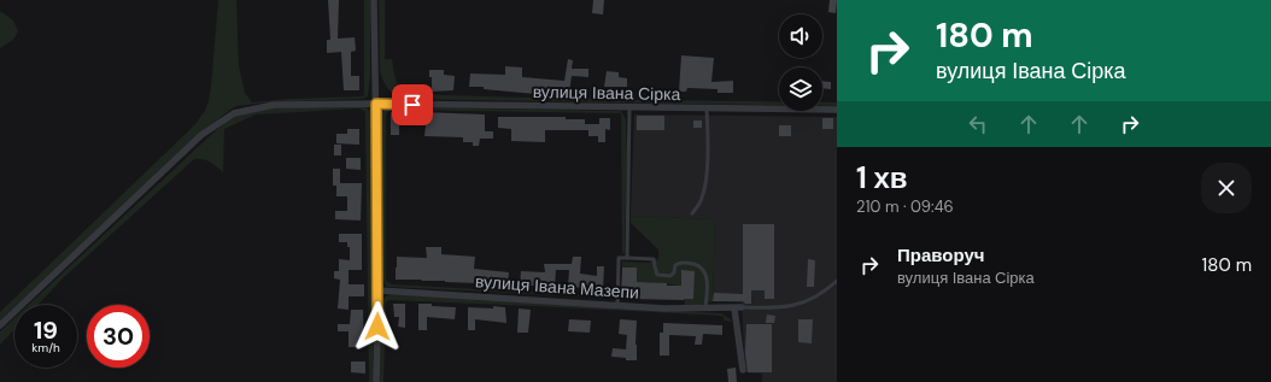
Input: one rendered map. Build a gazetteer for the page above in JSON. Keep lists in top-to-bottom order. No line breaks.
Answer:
{"streets":{"street":["вулиця Івана Сірка","вулиця Івана Мазепи"]},"page":{"turn":["180 m","вулиця Івана Сірка"],"heading":["1 хв","210 m · 09:46"],"list":[{"name":"Праворуч","note":"вулиця Івана Сірка","value":"180 m"}],"speed":"19 km/h","limit":"30"}}
